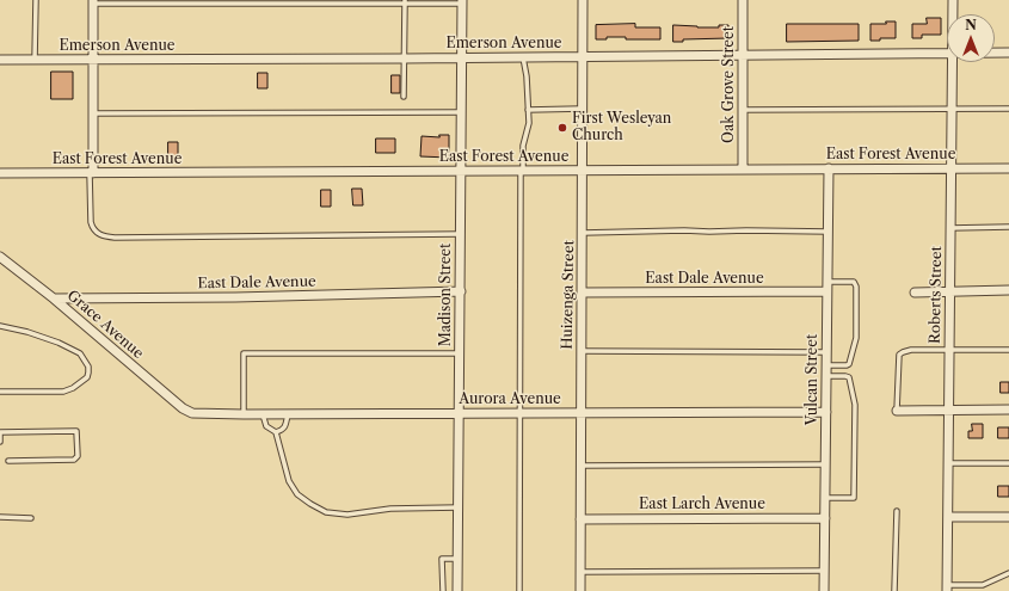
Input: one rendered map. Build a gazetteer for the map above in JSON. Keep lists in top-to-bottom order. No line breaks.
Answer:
{"streets":{"street":["Emerson Avenue","Oak Grove Street","East Forest Avenue","East Dale Avenue","Madison Street","Huizenga Street","Roberts Street","Grace Avenue","Vulcan Street","Aurora Avenue","East Larch Avenue"]},"crossings":[["Emerson Avenue","Oak Grove Street"],["Emerson Avenue","Madison Street"],["Emerson Avenue","Huizenga Street"],["Oak Grove Street","East Forest Avenue"],["East Forest Avenue","Madison Street"],["East Forest Avenue","Huizenga Street"],["East Forest Avenue","Roberts Street"],["East Forest Avenue","Vulcan Street"],["East Dale Avenue","Madison Street"],["East Dale Avenue","Huizenga Street"],["East Dale Avenue","Grace Avenue"],["East Dale Avenue","Vulcan Street"],["Madison Street","Aurora Avenue"],["Huizenga Street","Aurora Avenue"],["Huizenga Street","East Larch Avenue"],["Grace Avenue","Aurora Avenue"],["Vulcan Street","Aurora Avenue"],["Vulcan Street","East Larch Avenue"]],"places":["First Wesleyan Church"],"north":"top"}
